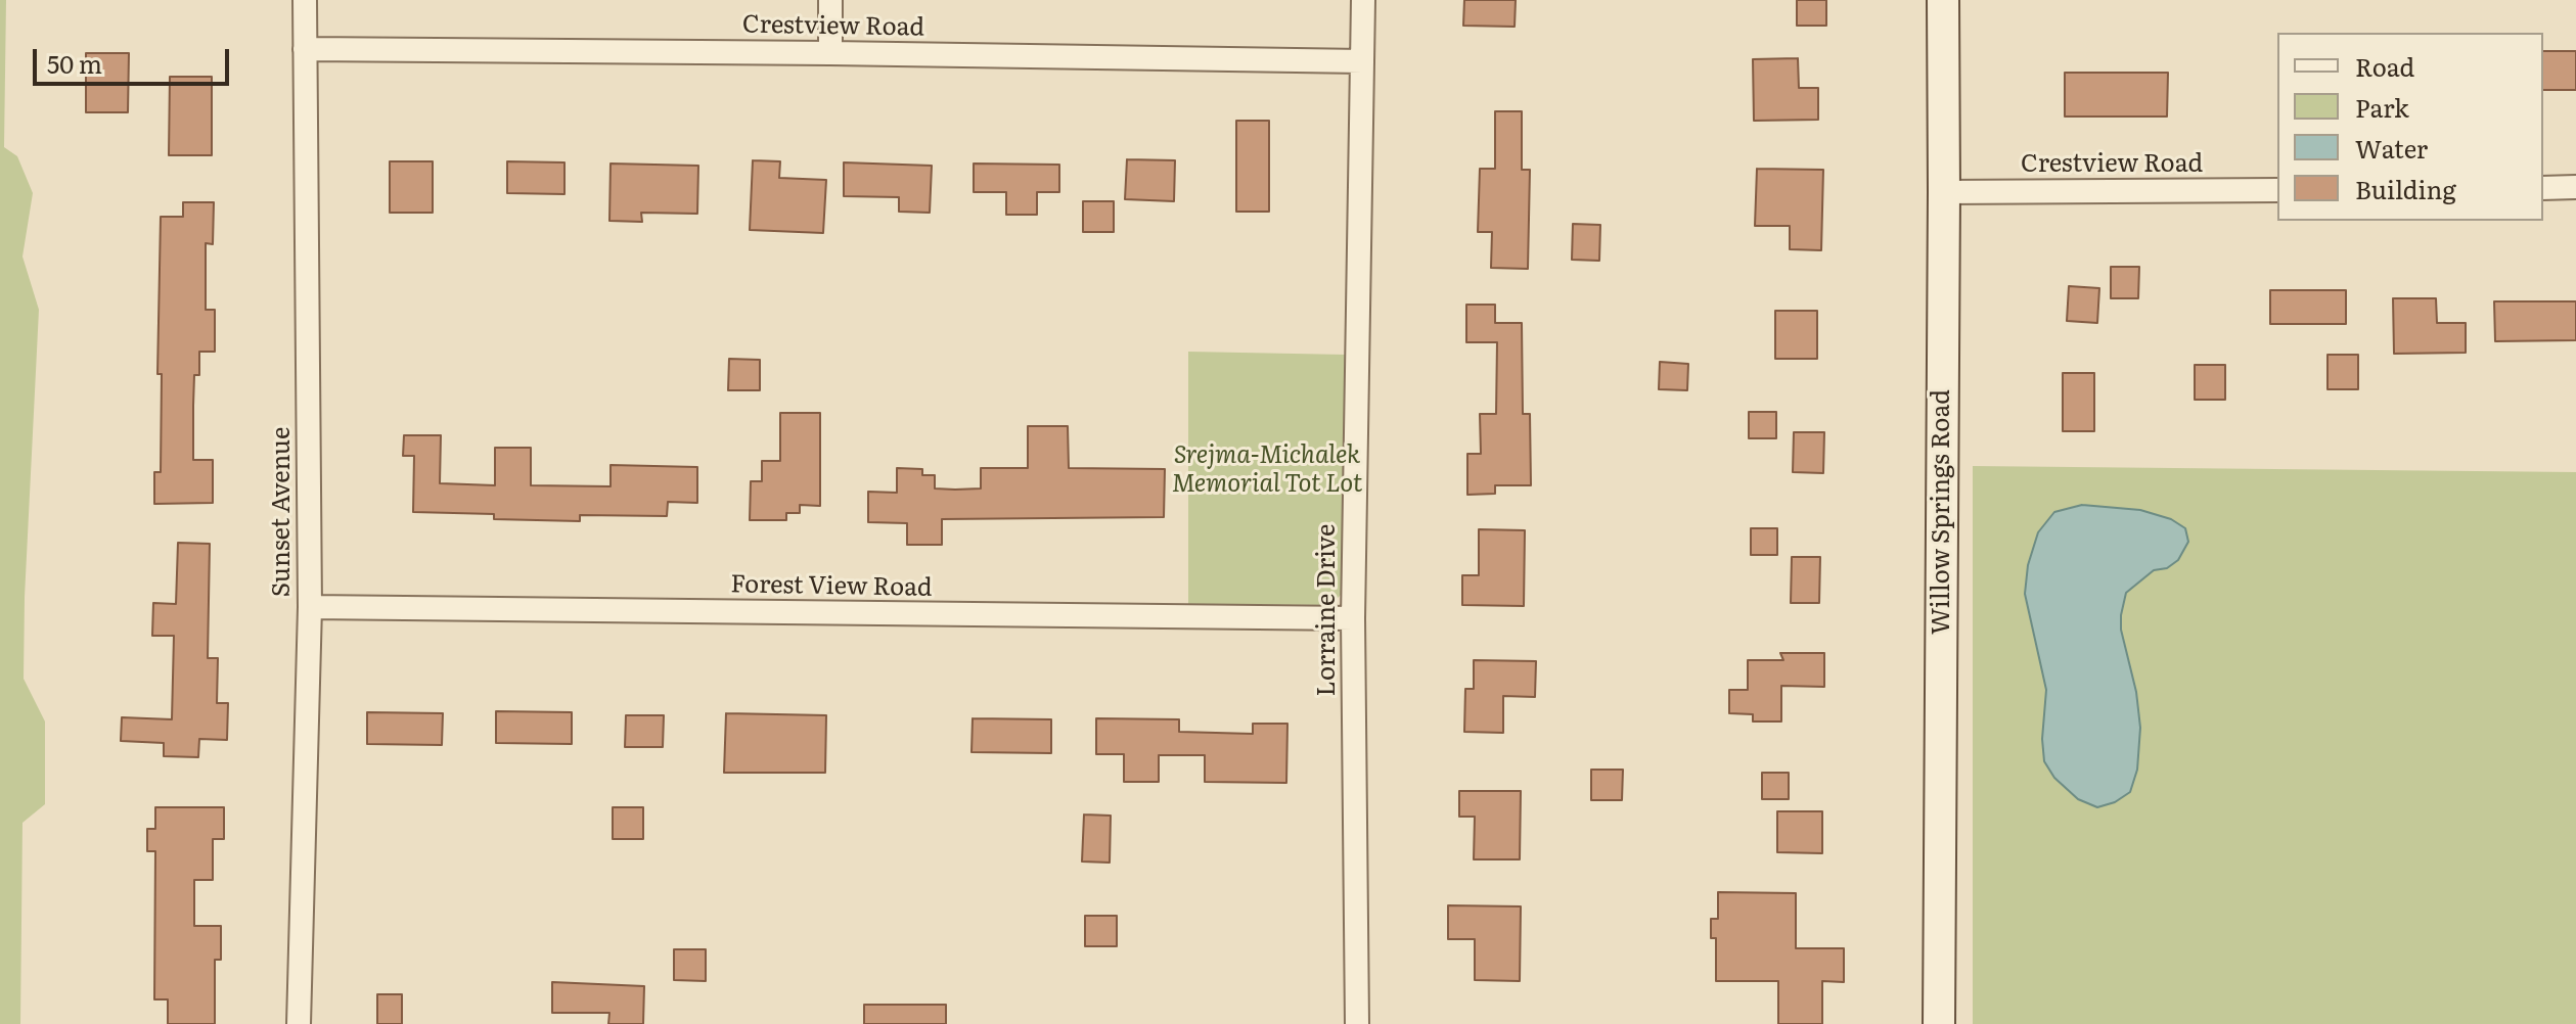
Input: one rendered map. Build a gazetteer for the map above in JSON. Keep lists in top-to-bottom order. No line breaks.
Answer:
{"streets":{"main road":["Willow Springs Road"],"street":["Crestview Road","Sunset Avenue","Forest View Road","Lorraine Drive"]},"crossings":[["Crestview Road","Sunset Avenue"],["Crestview Road","Willow Springs Road"],["Crestview Road","Lorraine Drive"],["Sunset Avenue","Forest View Road"],["Forest View Road","Lorraine Drive"]],"parks":["Srejma-Michalek Memorial Tot Lot"],"legend":["Road","Park","Water","Building"],"scale_bar":"50 m"}
